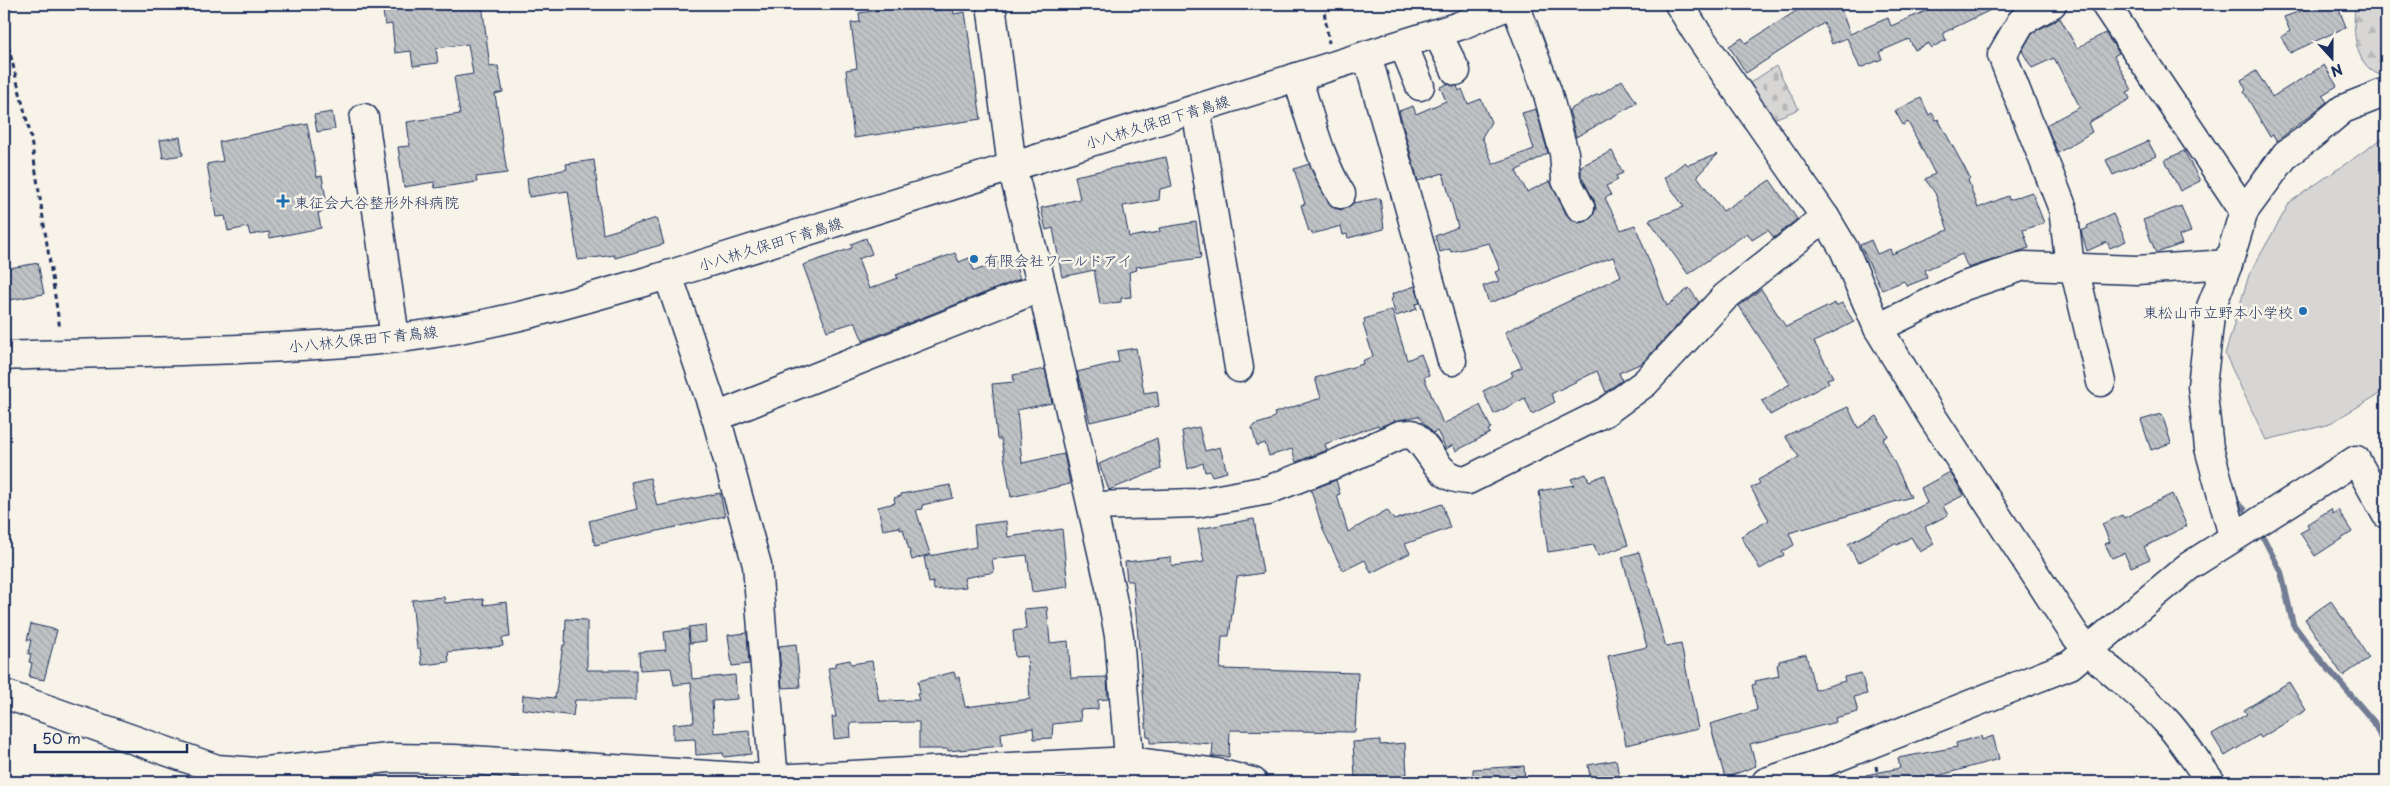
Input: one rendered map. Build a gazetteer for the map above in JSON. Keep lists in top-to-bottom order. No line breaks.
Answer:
{"streets":{"street":["小八林久保田下青鳥線"]},"places":{"health":["東征会大谷整形外科病院"],"other":["有限会社ワールドアイ","東松山市立野本小学校"]},"scale_bar":"50 m","north":"bottom"}
